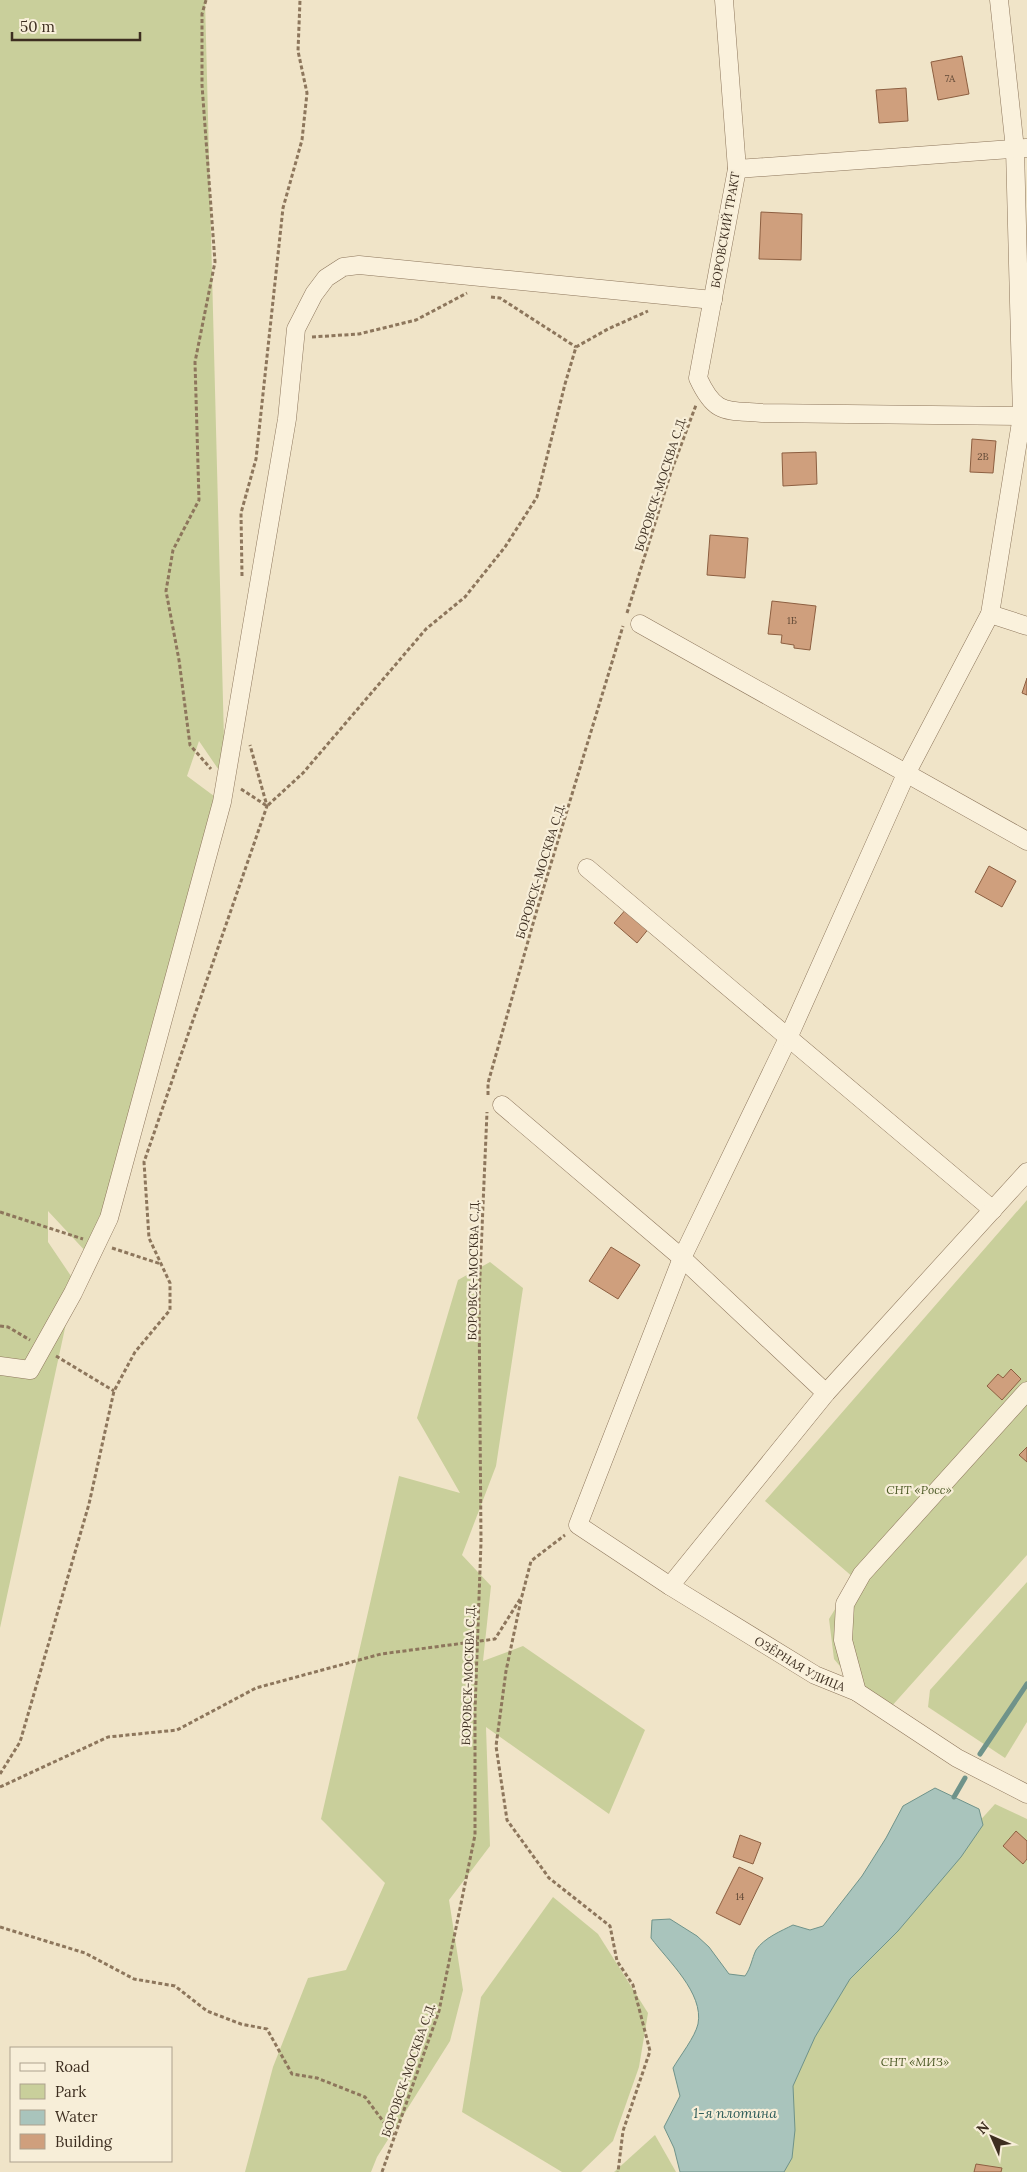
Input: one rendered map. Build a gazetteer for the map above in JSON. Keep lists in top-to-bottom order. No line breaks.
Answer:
{"streets":{"street":["БОРОВСКИЙ ТРАКТ","ОЗЁРНАЯ УЛИЦА"],"path":["БОРОВСК-МОСКВА С.Д."]},"crossings":[["БОРОВСКИЙ ТРАКТ","БОРОВСК-МОСКВА С.Д."]],"water":["1-я плотина"],"parks":["СНТ «Росс»","СНТ «МИЗ»"],"house_numbers":["7А","2В","1Б","14"],"legend":["Road","Park","Water","Building"],"scale_bar":"50 m","north":"top left"}
